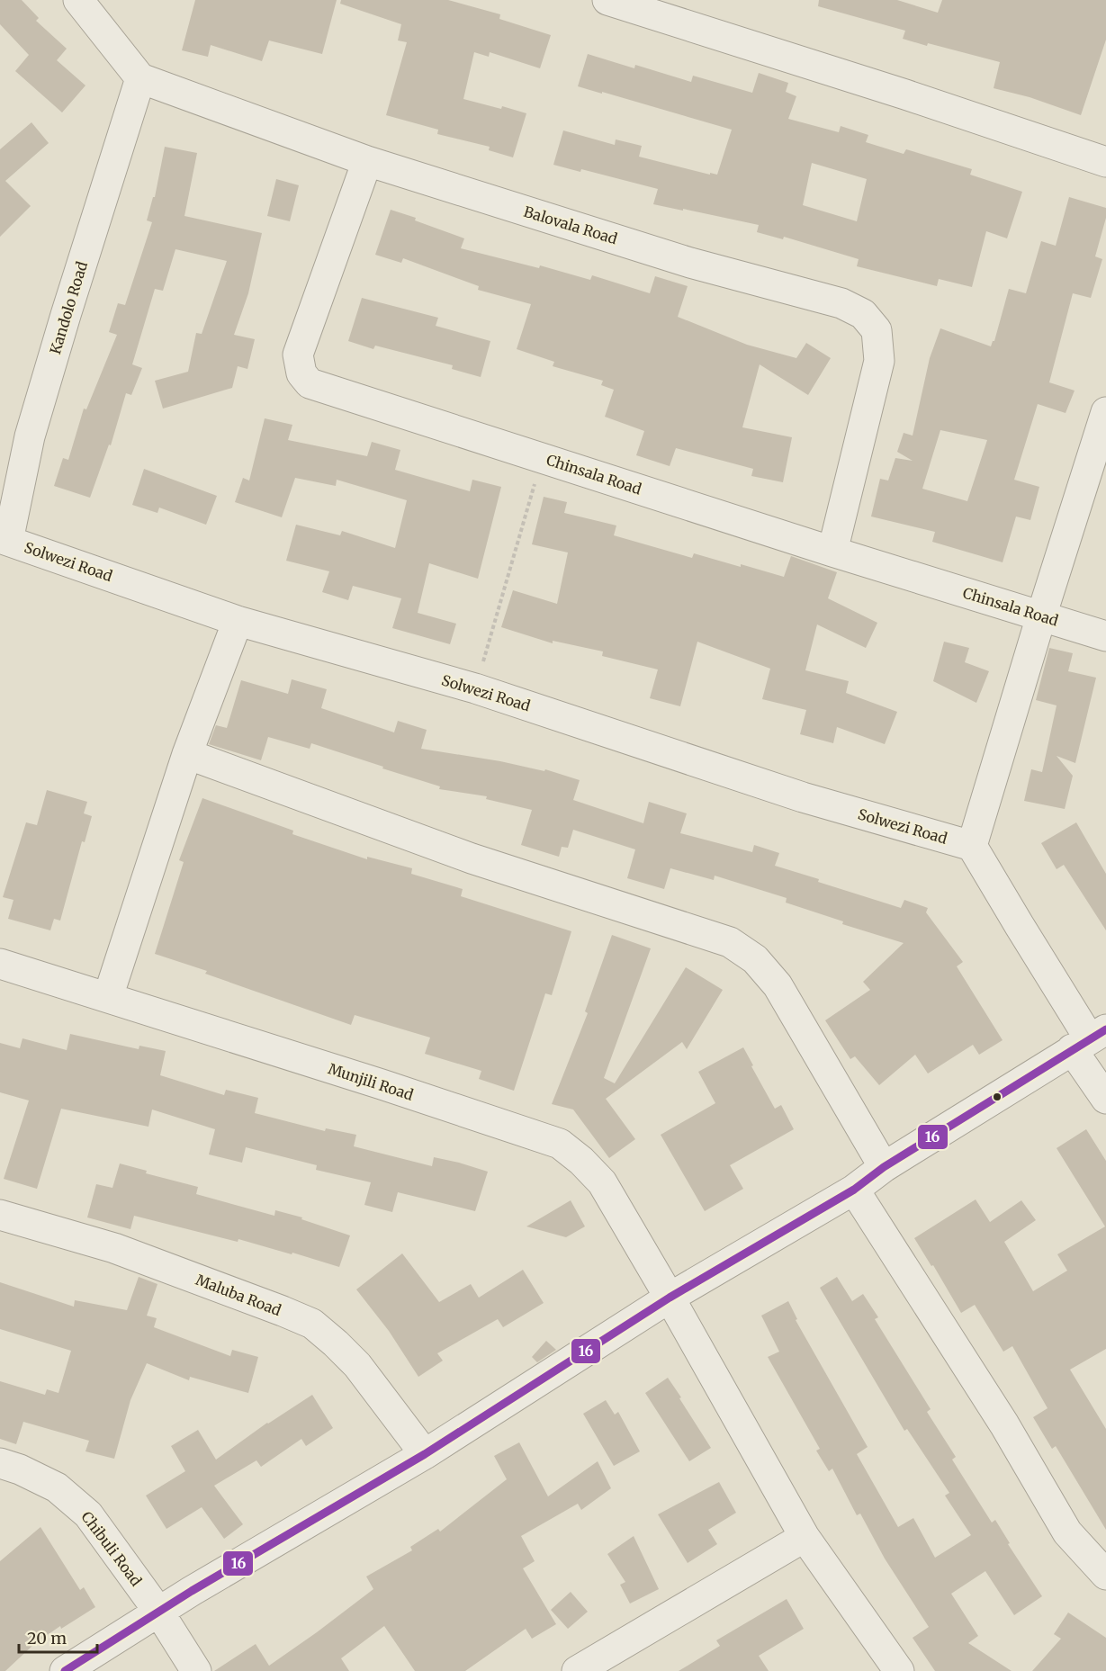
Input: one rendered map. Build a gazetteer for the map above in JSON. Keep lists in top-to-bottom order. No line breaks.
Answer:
{"streets":{"street":["Balovala Road","Kandolo Road","Chinsala Road","Solwezi Road","Munjili Road","Maluba Road","Chibuli Road"]},"crossings":[["Balovala Road","Kandolo Road"],["Balovala Road","Chinsala Road"],["Kandolo Road","Solwezi Road"]],"lines":["transit line 16"],"scale_bar":"20 m"}
